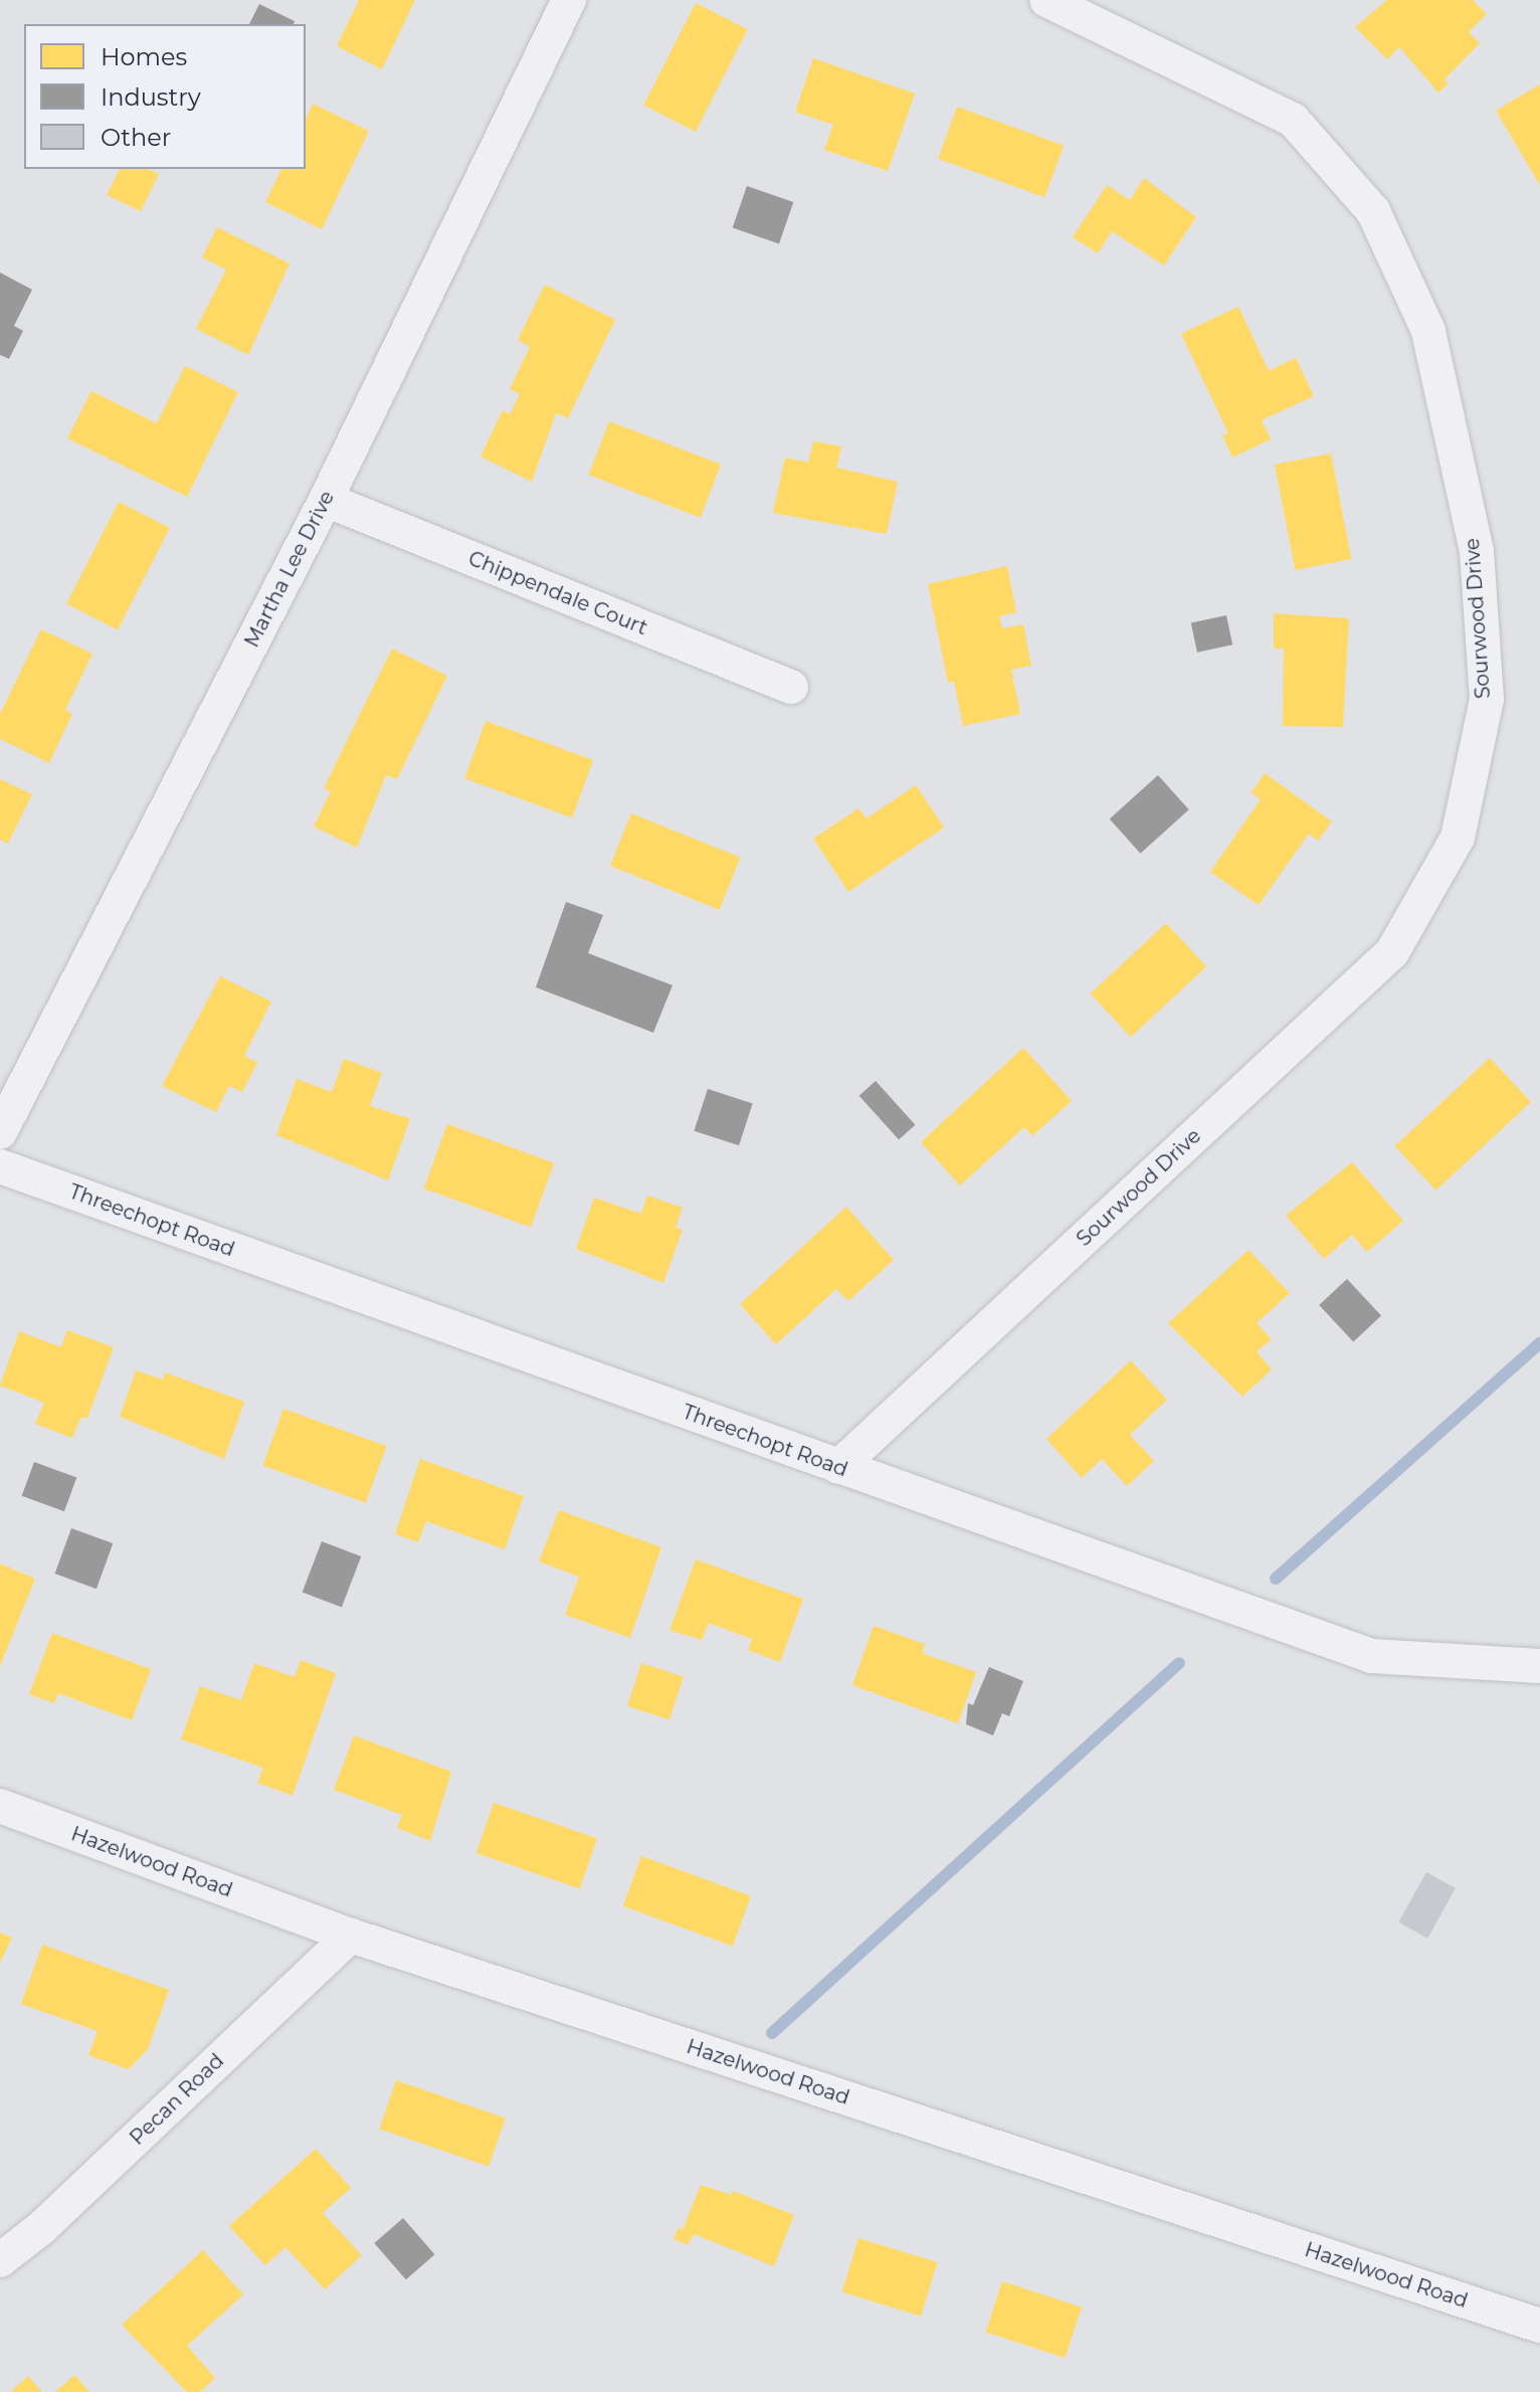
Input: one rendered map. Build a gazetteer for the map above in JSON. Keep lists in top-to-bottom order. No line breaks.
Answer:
{"streets":{"street":["Martha Lee Drive","Chippendale Court","Sourwood Drive","Threechopt Road","Hazelwood Road","Pecan Road"]},"crossings":[["Martha Lee Drive","Chippendale Court"],["Sourwood Drive","Threechopt Road"],["Hazelwood Road","Pecan Road"]],"legend":["Homes","Industry","Other"]}
